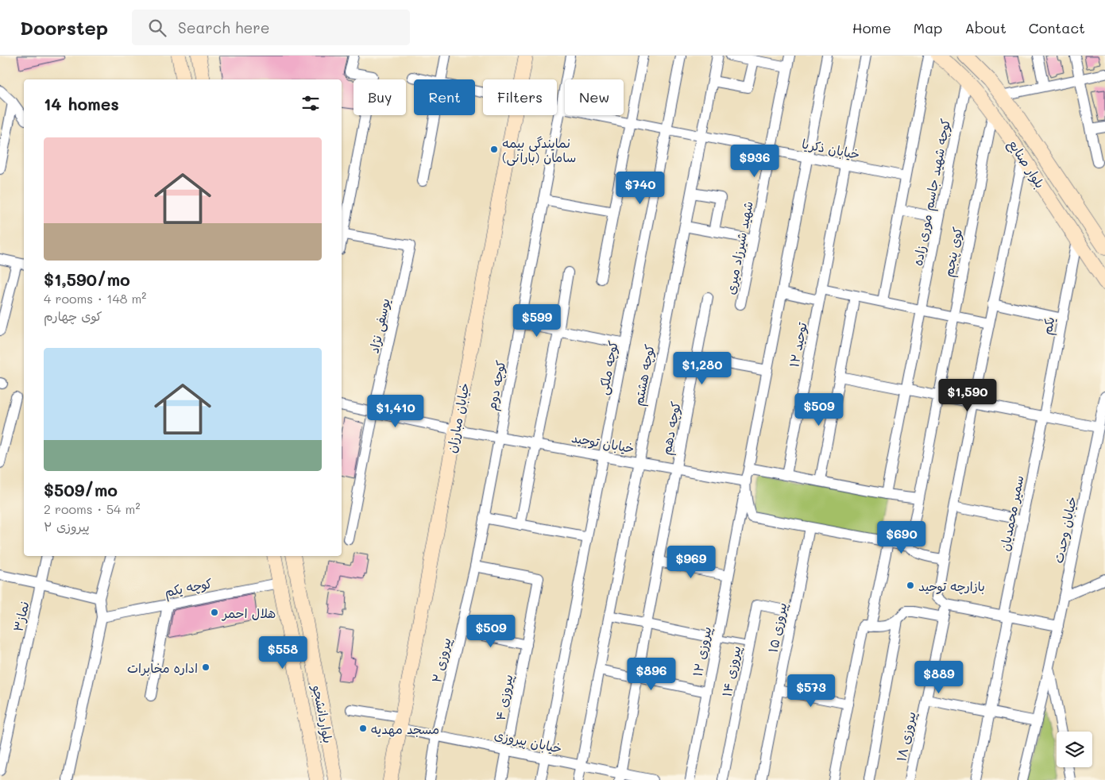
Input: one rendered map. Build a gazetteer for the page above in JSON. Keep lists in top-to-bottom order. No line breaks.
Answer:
{"streets":{"street":["خیابان ذکریا","بلوار صنایع","کوچه شهید جاسم موری زاده","شهید شیرزاد میری","کوی پنجم","یوسفی نژاد","یکم","توحید ۱۲","کوچه ملکی","کوچه هشتم","کوچه دوم","خیابان مبارزان","کوچه دهم","خیابان توحید","سمیر محمدیان","خیابان وحدت","کوچه یکم","نماز۳","پیروزی ۱۵","پیروزی ۱۲","پیروزی ۲","پیروزی ۱۴","پیروزی ۴","بلواردانشجو","پیروزی ۱۸","خیابان پیروزی"]},"crossings":[["خیابان ذکریا","شهید شیرزاد میری"],["خیابان ذکریا","توحید ۱۲"],["خیابان ذکریا","کوچه ملکی"],["خیابان ذکریا","کوچه هشتم"],["خیابان ذکریا","کوچه دوم"],["خیابان ذکریا","پیروزی ۱۲"],["بلوار صنایع","کوچه شهید جاسم موری زاده"],["بلوار صنایع","کوی پنجم"],["بلوار صنایع","یکم"],["کوچه شهید جاسم موری زاده","خیابان توحید"],["کوی پنجم","خیابان توحید"],["یوسفی نژاد","خیابان توحید"],["یکم","سمیر محمدیان"],["توحید ۱۲","خیابان توحید"],["کوچه ملکی","خیابان توحید"],["کوچه ملکی","خیابان پیروزی"],["کوچه هشتم","خیابان توحید"],["کوچه هشتم","خیابان پیروزی"],["کوچه دوم","خیابان توحید"],["خیابان مبارزان","خیابان توحید"],["خیابان مبارزان","خیابان پیروزی"],["کوچه دهم","خیابان توحید"],["کوچه دهم","خیابان پیروزی"],["خیابان توحید","پیروزی ۱۲"],["کوچه یکم","بلواردانشجو"],["پیروزی ۱۵","پیروزی ۱۴"],["پیروزی ۲","پیروزی ۴"],["پیروزی ۲","خیابان پیروزی"],["پیروزی ۴","خیابان پیروزی"]],"places":["نمایندگی بیمه سامان (بارانی)","بازارچه توحید","هلال احمر","اداره مخابرات","مسجد مهدیه"],"page":{"header":"Doorstep","search":"Search here","nav":["Home","Map","About","Contact"],"chip":["Buy","Rent","Filters","New"],"heading":"14 homes","list":[{"name":"$1,590/mo","note":"4 rooms · 148 m² · کوی چهارم"},{"name":"$509/mo","note":"2 rooms · 54 m² · پیروزی ۲"}],"price":["$936","$740","$599","$1,280","$1,590","$509","$1,410","$690","$969","$509","$558","$896","$889","$573"]}}
